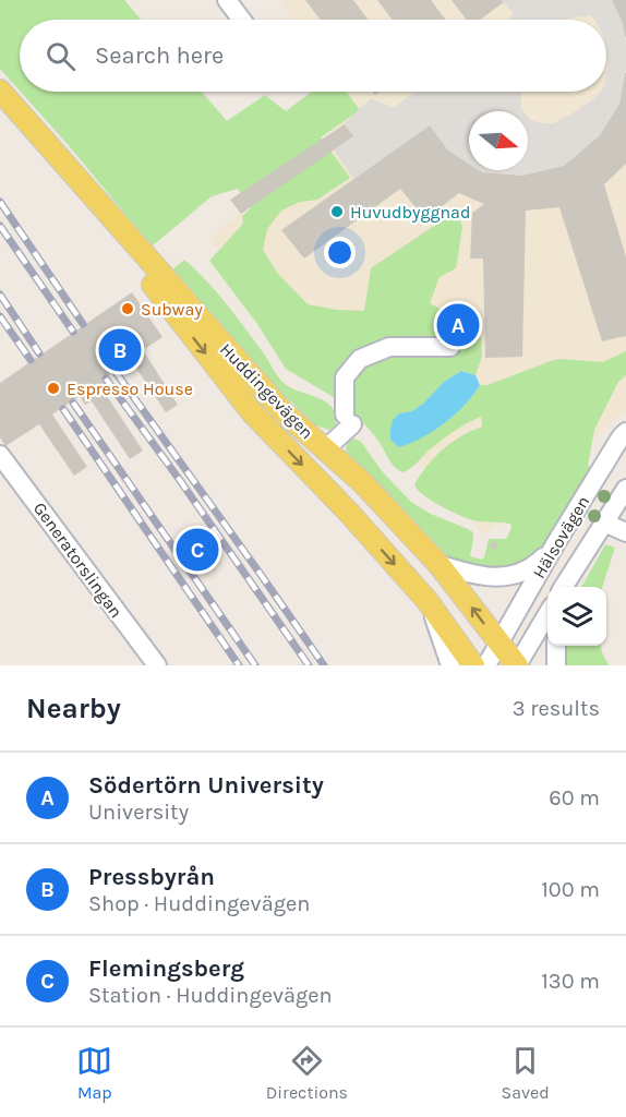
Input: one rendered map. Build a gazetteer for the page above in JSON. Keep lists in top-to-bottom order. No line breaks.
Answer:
{"streets":{"main road":["Huddingevägen"],"street":["Hälsovägen","Generatorslingan"]},"crossings":[["Huddingevägen","Hälsovägen"]],"places":["Huvudbyggnad","Subway","Espresso House"],"north":"right","page":{"search":"Search here","pins":["A","B","C"],"heading":["Nearby","3 results"],"list":[{"mark":"A","name":"Södertörn University","note":"University","value":"60 m"},{"mark":"B","name":"Pressbyrån","note":"Shop · Huddingevägen","value":"100 m"},{"mark":"C","name":"Flemingsberg","note":"Station · Huddingevägen","value":"130 m"}],"nav":["Map","Directions","Saved"]}}
